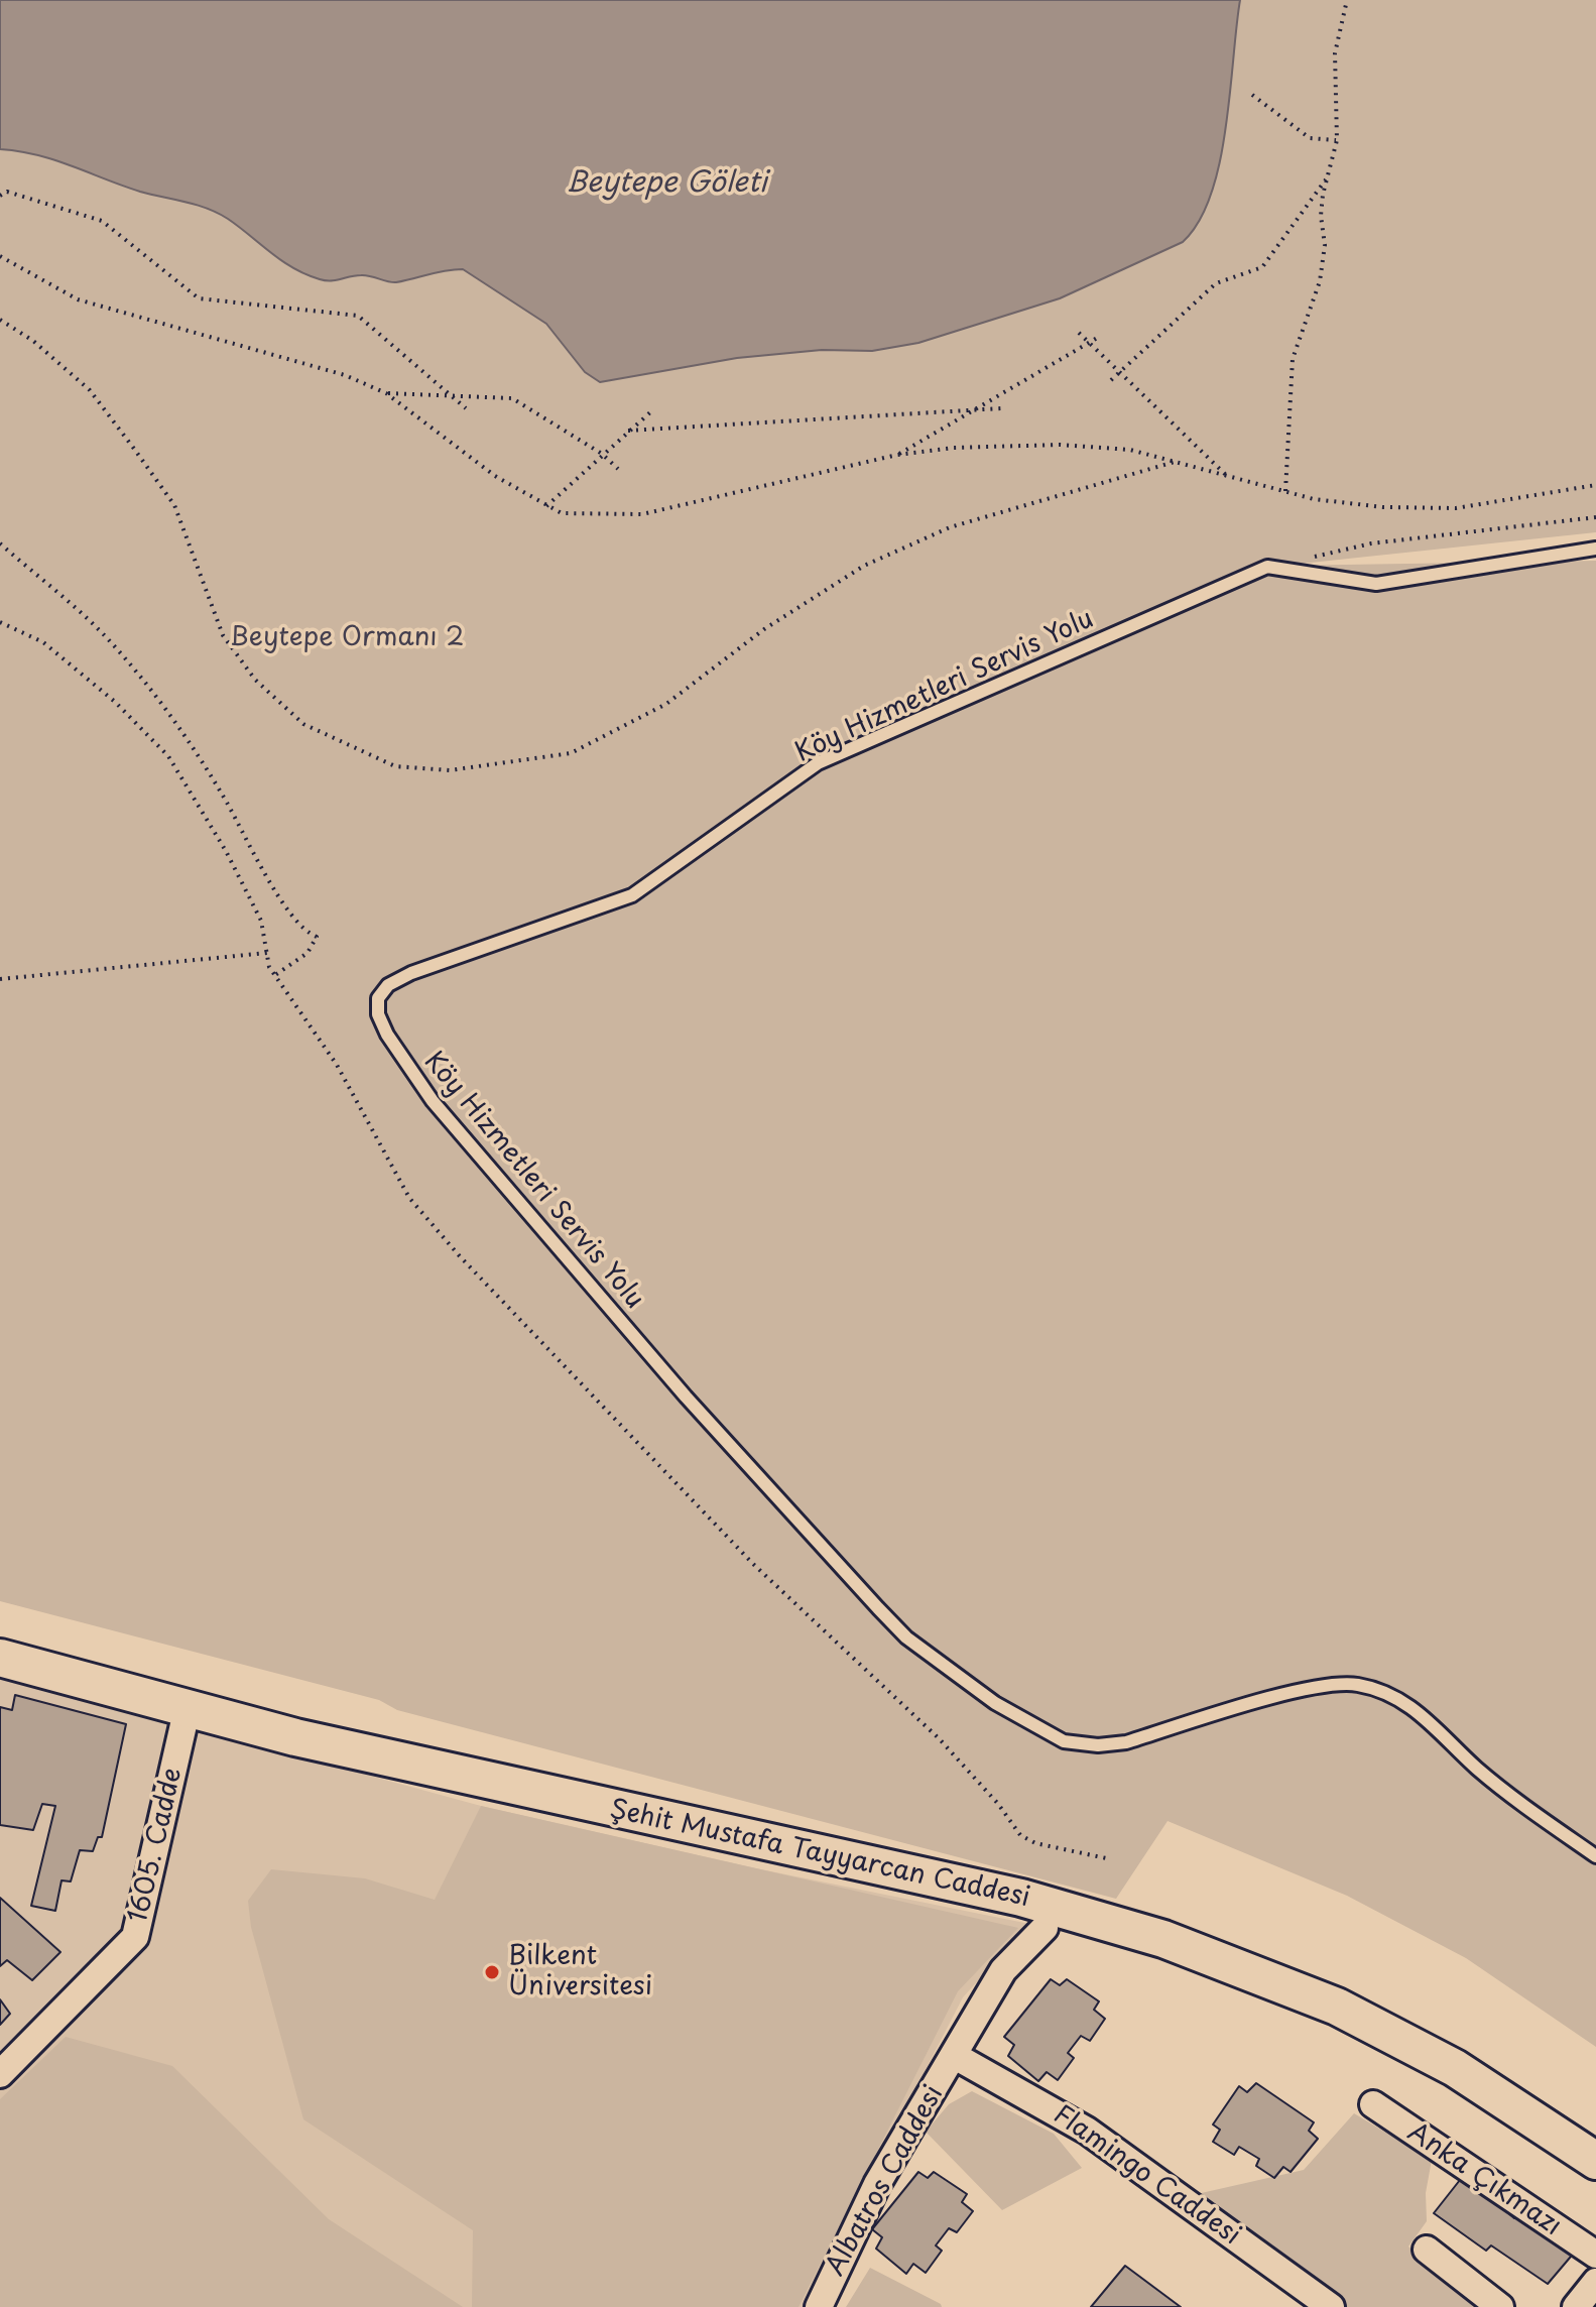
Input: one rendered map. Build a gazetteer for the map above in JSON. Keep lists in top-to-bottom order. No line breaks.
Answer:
{"streets":{"main road":["Şehit Mustafa Tayyarcan Caddesi"],"street":["1605. Cadde","Flamingo Caddesi","Anka Çıkmazı","Albatros Caddesi"],"lane":["Köy Hizmetleri Servis Yolu"]},"crossings":[["1605. Cadde","Şehit Mustafa Tayyarcan Caddesi"],["Flamingo Caddesi","Albatros Caddesi"]],"water":["Beytepe Göleti"],"parks":["Beytepe Ormanı 2"],"places":["Bilkent Üniversitesi"]}
